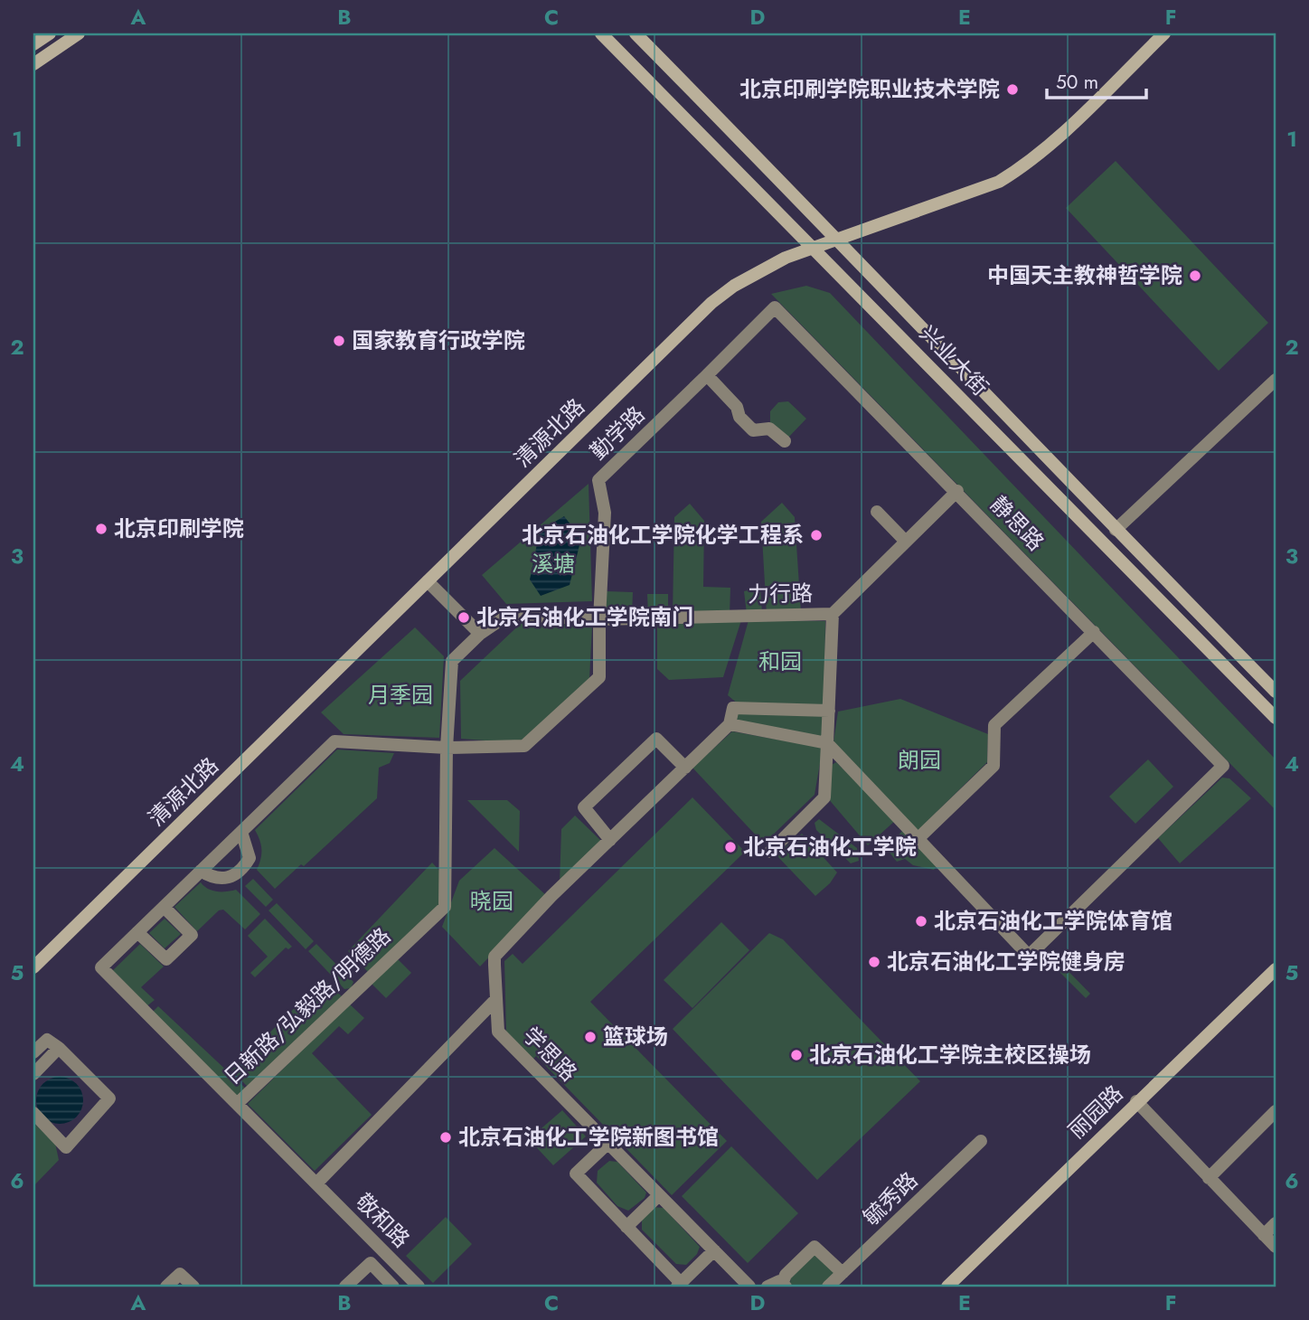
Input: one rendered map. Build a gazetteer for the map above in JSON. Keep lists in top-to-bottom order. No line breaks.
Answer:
{"streets":{"main road":["兴业大街","清源北路","丽园路"],"street":["勤学路","静思路","力行路","日新路/弘毅路/明德路","学思路","毓秀路","敬和路"]},"crossings":[["兴业大街","清源北路"],["勤学路","静思路"],["勤学路","力行路"],["力行路","日新路/弘毅路/明德路"],["力行路","学思路"],["日新路/弘毅路/明德路","敬和路"]],"parks":["溪塘","和园","月季园","朗园","晓园"],"places":["北京印刷学院职业技术学院","中国天主教神哲学院","国家教育行政学院","北京印刷学院","北京石油化工学院化学工程系","北京石油化工学院南门","北京石油化工学院","北京石油化工学院体育馆","北京石油化工学院健身房","篮球场","北京石油化工学院主校区操场","北京石油化工学院新图书馆"],"scale_bar":"50 m","grid":{"columns":["A","B","C","D","E","F"],"rows":["1","2","3","4","5","6"]}}
